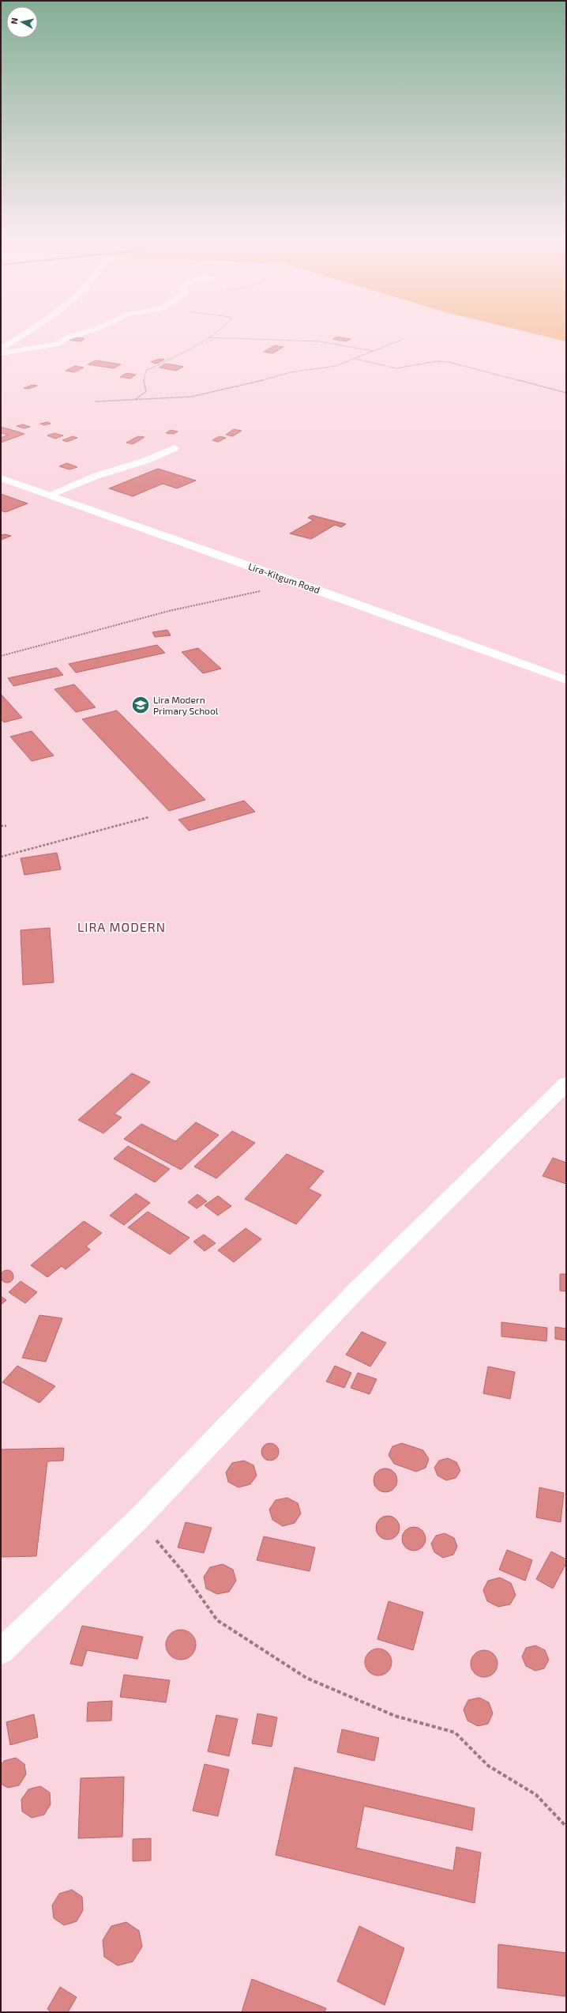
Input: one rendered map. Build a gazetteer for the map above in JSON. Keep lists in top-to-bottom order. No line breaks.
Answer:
{"streets":{"street":["Lira-Kitgum Road"]},"districts":["LIRA MODERN"],"places":{"school or university":["Lira Modern Primary School"]},"north":"left"}
